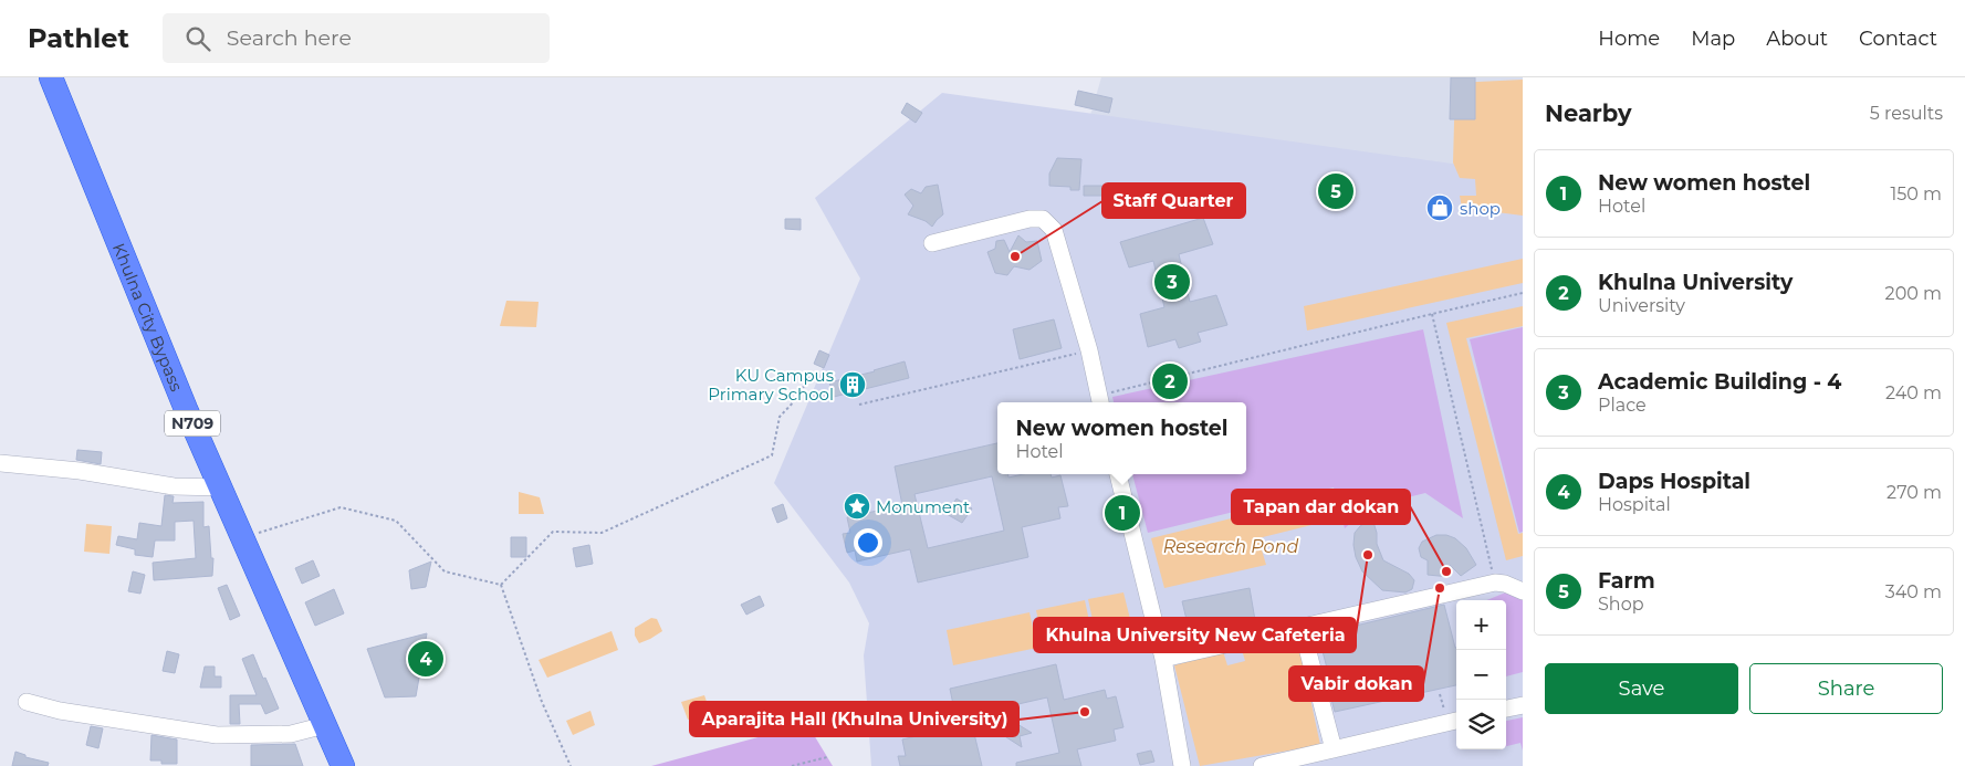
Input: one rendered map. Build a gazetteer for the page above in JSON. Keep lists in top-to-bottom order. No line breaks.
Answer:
{"streets":{"highway":["Khulna City Bypass","N709"]},"water":["Research Pond"],"places":{"shop":["shop"],"other":["Staff Quarter","Khulna University New Cafeteria","Tapan dar dokan","Vabir dokan","Aparajita Hall (Khulna University)"],"building":["KU Campus Primary School"],"place":["Monument"]},"page":{"header":"Pathlet","search":"Search here","nav":["Home","Map","About","Contact"],"heading":["Nearby","5 results"],"list":[{"mark":"1","name":"New women hostel","note":"Hotel","value":"150 m"},{"mark":"2","name":"Khulna University","note":"University","value":"200 m"},{"mark":"3","name":"Academic Building - 4","note":"Place","value":"240 m"},{"mark":"4","name":"Daps Hospital","note":"Hospital","value":"270 m"},{"mark":"5","name":"Farm","note":"Shop","value":"340 m"}],"pins":["5","3","2","1","4"],"popup":["New women hostel","Hotel"],"map_buttons":["+","−"],"buttons":["Save","Share"]}}
